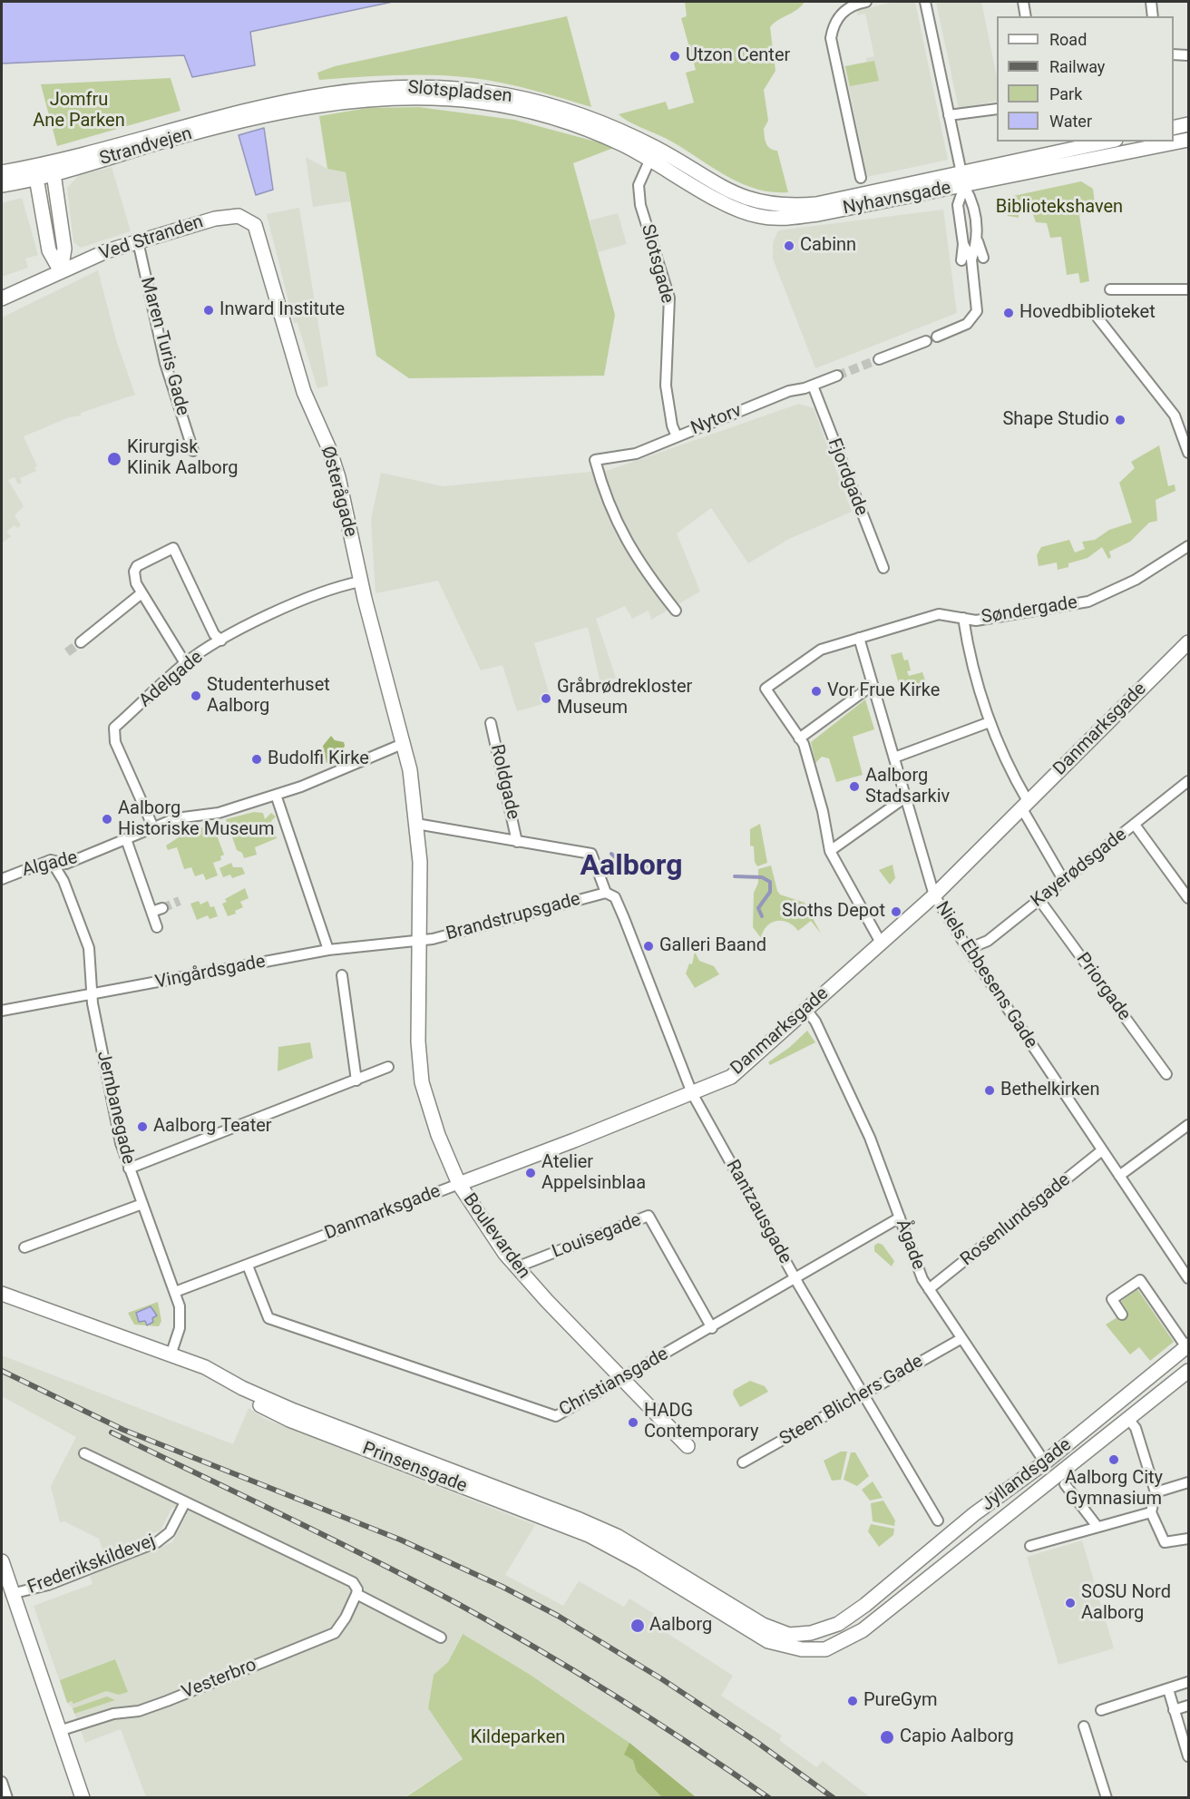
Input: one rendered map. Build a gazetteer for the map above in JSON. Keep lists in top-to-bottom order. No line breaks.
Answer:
{"streets":{"main road":["Slotspladsen","Strandvejen","Nyhavnsgade","Ved Stranden","Østerågade","Danmarksgade","Boulevarden","Prinsensgade","Jyllandsgade"],"street":["Slotsgade","Maren Turis Gade","Nytorv","Fjordgade","Søndergade","Adelgade","Roldgade","Algade","Kayerødsgade","Brandstrupsgade","Vingårdsgade","Niels Ebbesens Gade","Priorgade","Jernbanegade","Rantzausgade","Rosenlundsgade","Louisegade","Ågade","Christiansgade","Steen Blichers Gade","Frederikskildevej","Vesterbro"]},"crossings":[["Slotspladsen","Strandvejen"],["Slotspladsen","Nyhavnsgade"],["Nyhavnsgade","Slotsgade"],["Ved Stranden","Maren Turis Gade"],["Ved Stranden","Østerågade"],["Slotsgade","Nytorv"],["Nytorv","Fjordgade"],["Østerågade","Adelgade"],["Østerågade","Algade"],["Østerågade","Boulevarden"],["Søndergade","Niels Ebbesens Gade"],["Adelgade","Algade"],["Danmarksgade","Niels Ebbesens Gade"],["Danmarksgade","Jernbanegade"],["Danmarksgade","Rantzausgade"],["Danmarksgade","Boulevarden"],["Danmarksgade","Ågade"],["Danmarksgade","Christiansgade"],["Roldgade","Rantzausgade"],["Algade","Jernbanegade"],["Algade","Boulevarden"],["Kayerødsgade","Niels Ebbesens Gade"],["Kayerødsgade","Priorgade"],["Brandstrupsgade","Vingårdsgade"],["Brandstrupsgade","Rantzausgade"],["Brandstrupsgade","Boulevarden"],["Vingårdsgade","Jernbanegade"],["Vingårdsgade","Boulevarden"],["Niels Ebbesens Gade","Rosenlundsgade"],["Jernbanegade","Prinsensgade"],["Rantzausgade","Christiansgade"],["Rantzausgade","Steen Blichers Gade"],["Rosenlundsgade","Ågade"],["Boulevarden","Louisegade"],["Boulevarden","Christiansgade"],["Louisegade","Christiansgade"],["Ågade","Christiansgade"],["Ågade","Steen Blichers Gade"],["Ågade","Jyllandsgade"],["Prinsensgade","Jyllandsgade"]],"districts":["Aalborg"],"parks":["Jomfru Ane Parken","Bibliotekshaven","Kildeparken"],"places":["Utzon Center","Cabinn","Inward Institute","Hovedbiblioteket","Shape Studio","Kirurgisk Klinik Aalborg","Vor Frue Kirke","Studenterhuset Aalborg","Gråbrødrekloster Museum","Budolfi Kirke","Aalborg Stadsarkiv","Aalborg Historiske Museum","Sloths Depot","Galleri Baand","Bethelkirken","Aalborg Teater","Atelier Appelsinblaa","HADG Contemporary","Aalborg City Gymnasium","SOSU Nord Aalborg","Aalborg","PureGym","Capio Aalborg"],"legend":["Road","Railway","Park","Water"]}
